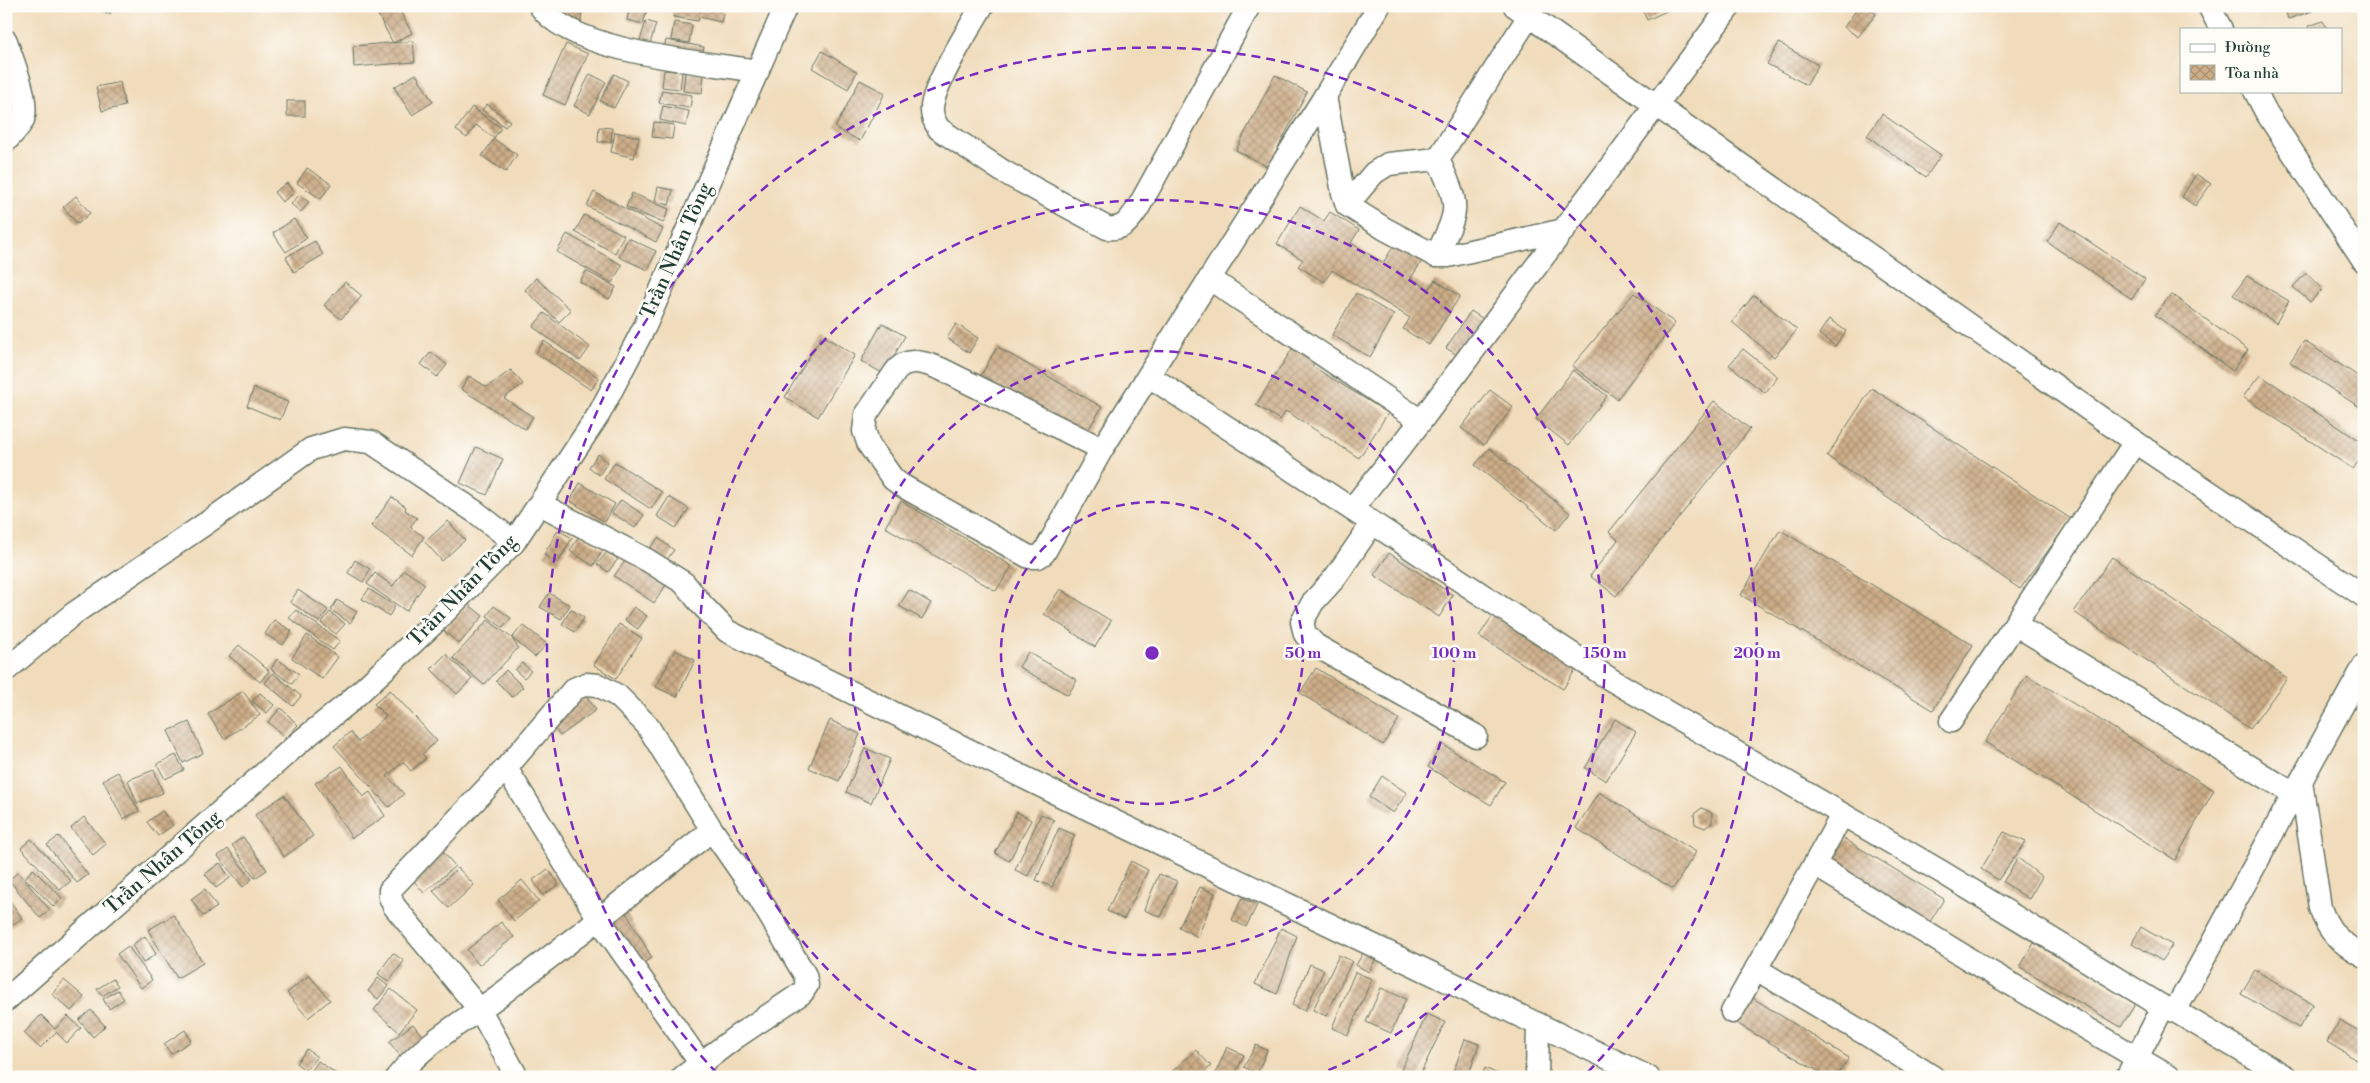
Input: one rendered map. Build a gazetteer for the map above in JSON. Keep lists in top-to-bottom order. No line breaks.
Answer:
{"streets":{"street":["Trần Nhân Tông"]},"legend":["Đường","Tòa nhà"],"rings":["50 m","100 m","150 m","200 m"]}
